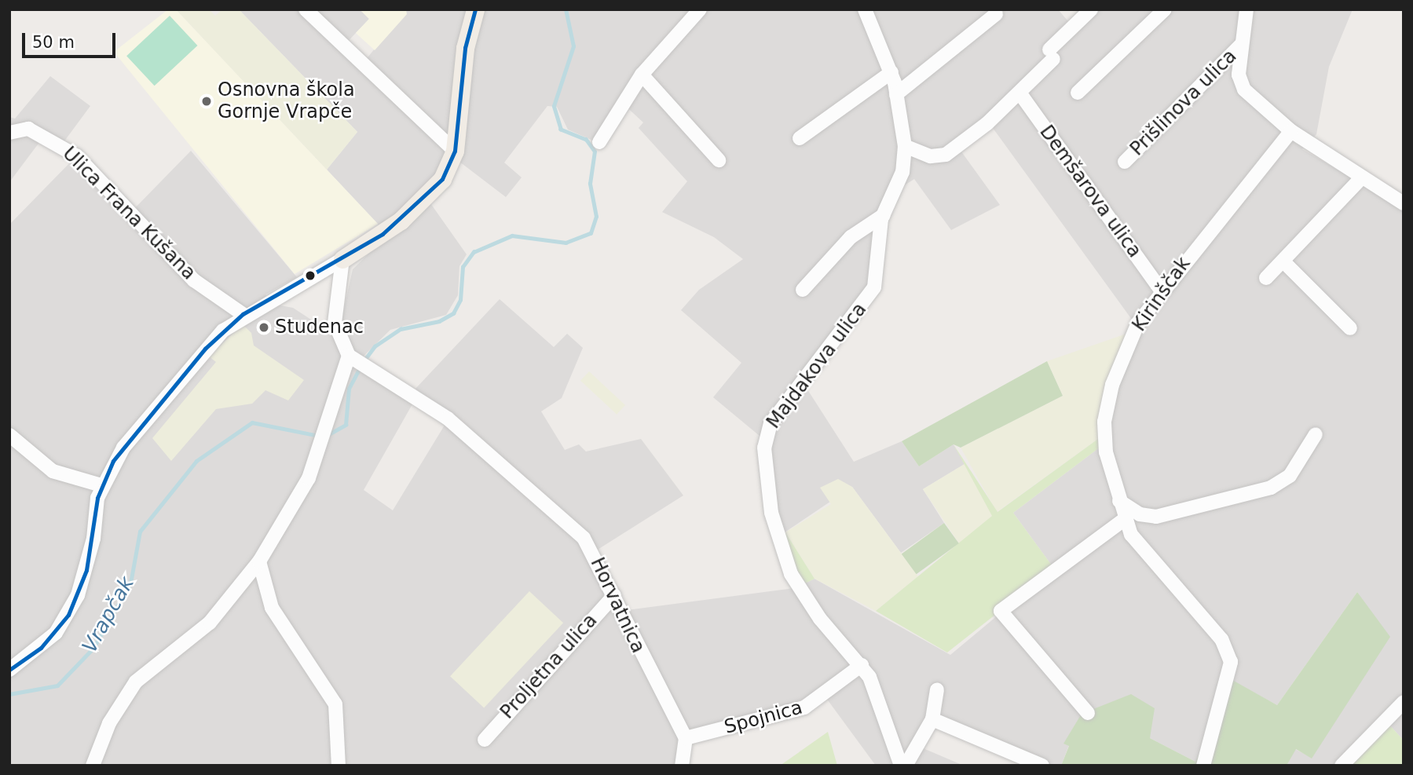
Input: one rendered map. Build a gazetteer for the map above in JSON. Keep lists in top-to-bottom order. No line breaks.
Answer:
{"streets":{"street":["Prišlinova ulica","Demšarova ulica","Ulica Frana Kušana","Kirinščak","Majdakova ulica","Horvatnica","Proljetna ulica","Spojnica"]},"crossings":[["Prišlinova ulica","Kirinščak"],["Demšarova ulica","Kirinščak"],["Majdakova ulica","Spojnica"],["Horvatnica","Proljetna ulica"],["Horvatnica","Spojnica"]],"water":["Vrapčak"],"places":["Osnovna škola Gornje Vrapče","Studenac"],"scale_bar":"50 m"}
